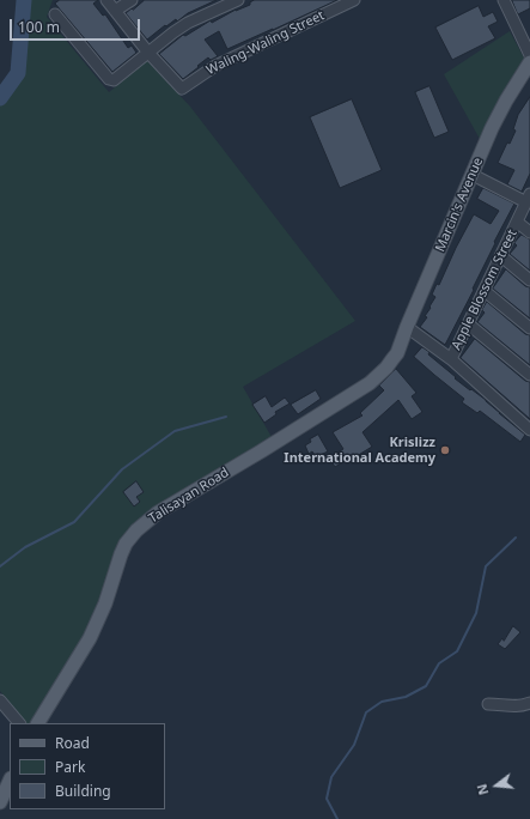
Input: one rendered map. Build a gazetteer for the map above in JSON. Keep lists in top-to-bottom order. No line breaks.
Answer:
{"streets":{"main road":["Marcin's Avenue","Talisayan Road"],"street":["Waling-Waling Street","Apple Blossom Street"]},"crossings":[["Marcin's Avenue","Talisayan Road"]],"places":["Krislizz International Academy"],"legend":["Road","Park","Building"],"scale_bar":"100 m","north":"left"}
